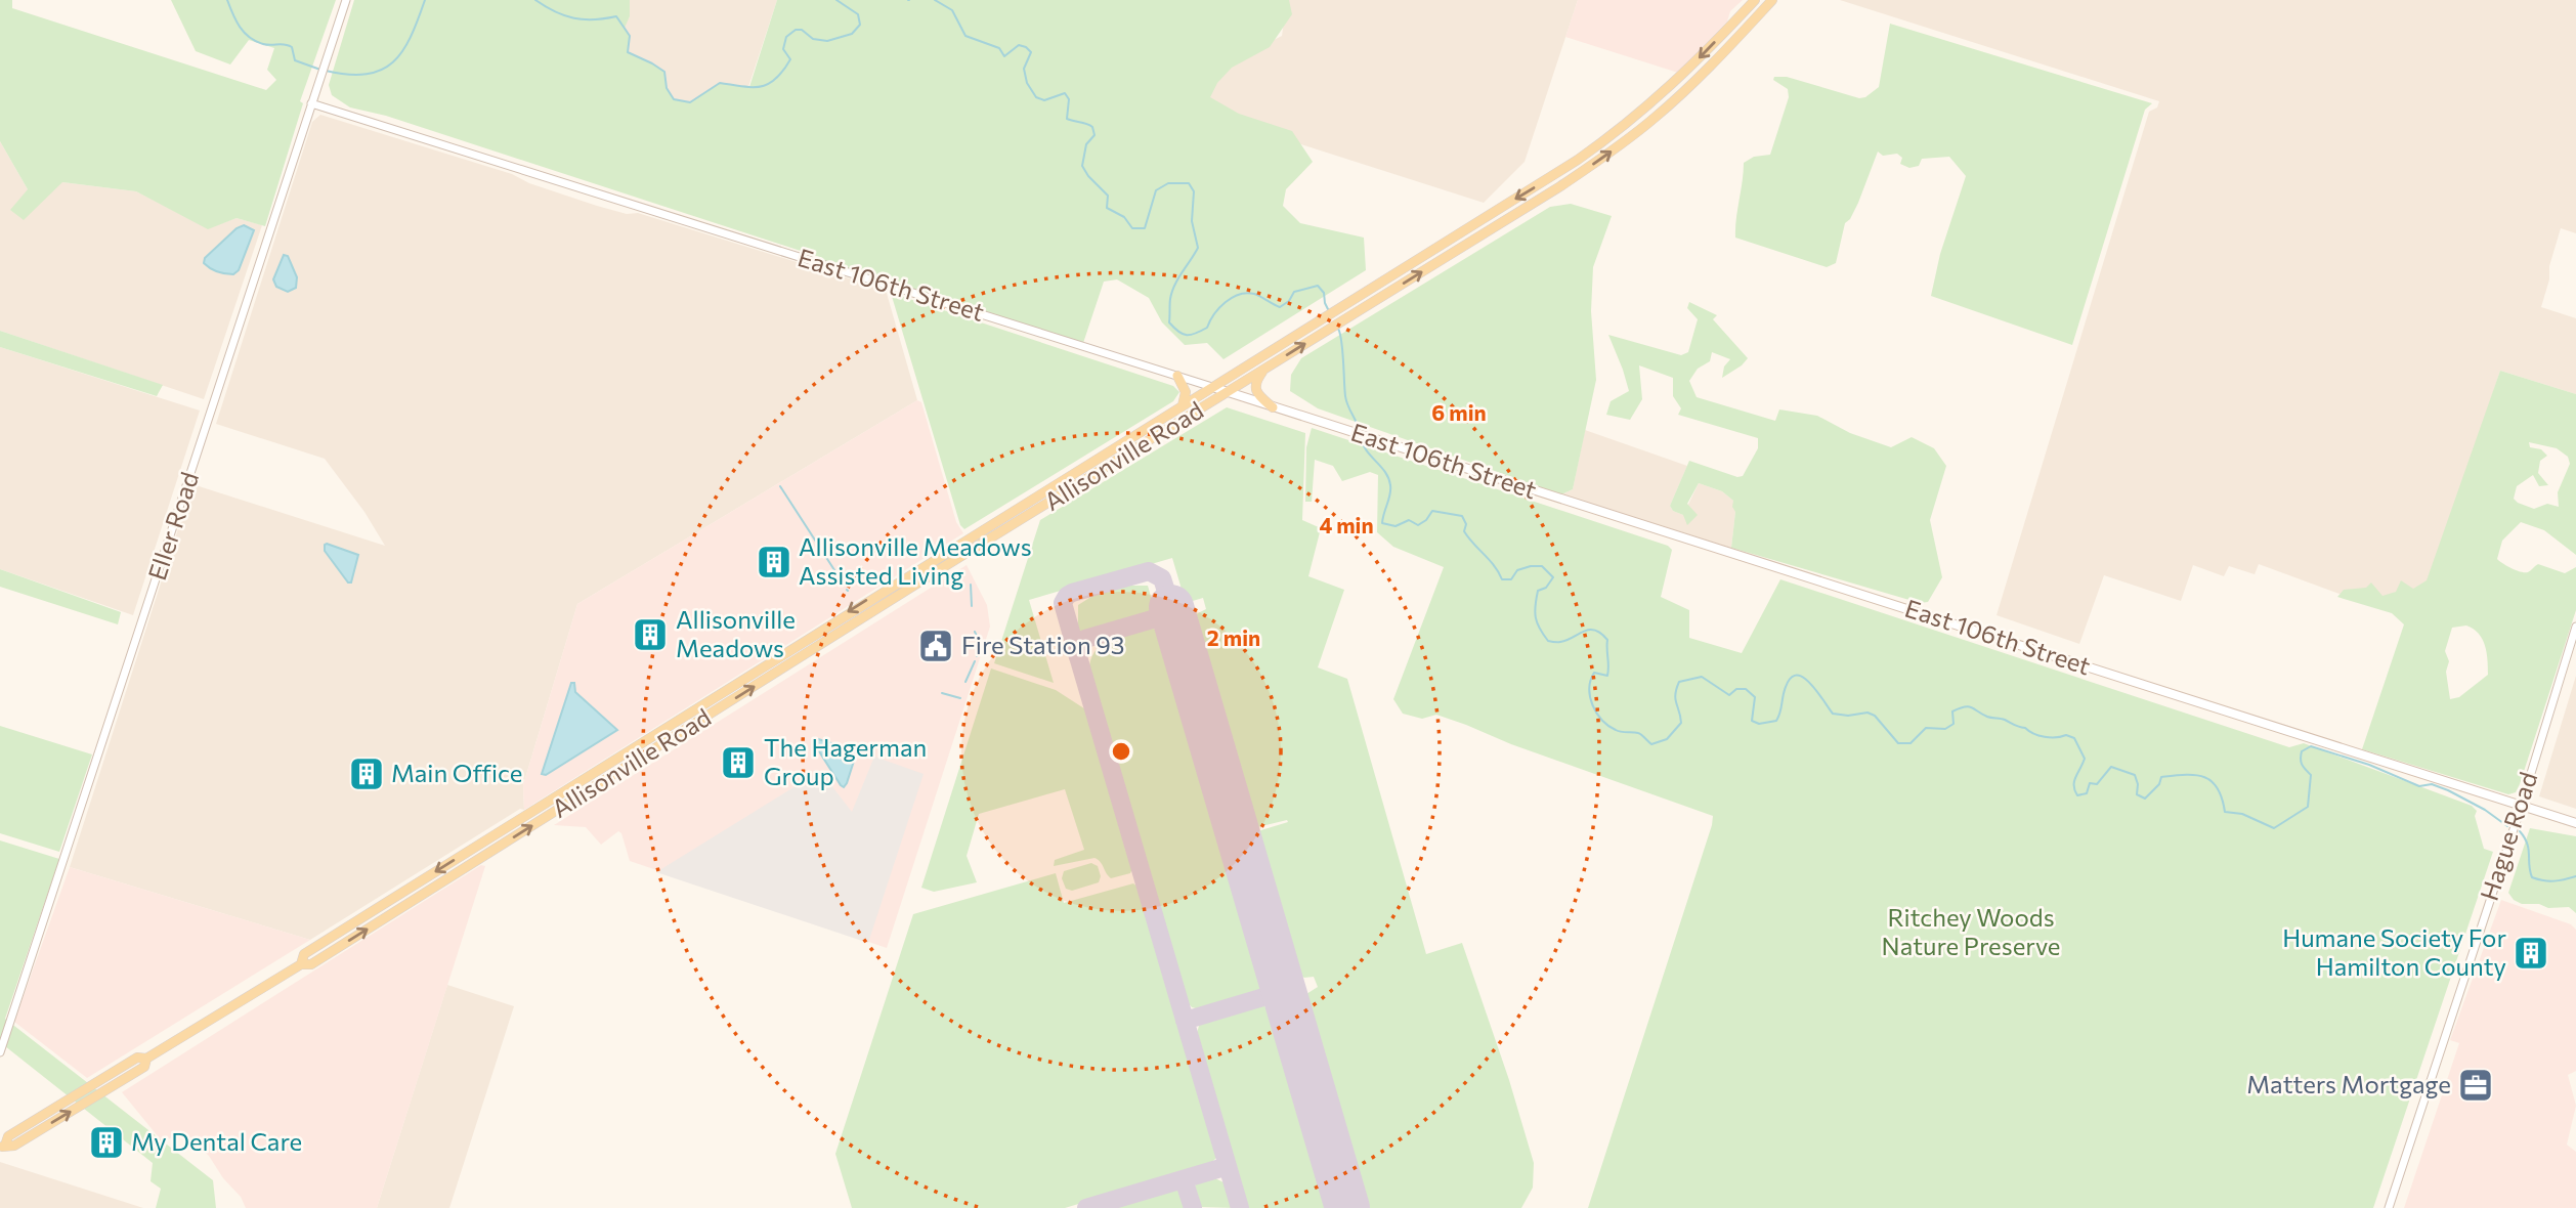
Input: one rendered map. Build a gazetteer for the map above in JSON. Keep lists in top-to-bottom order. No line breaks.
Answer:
{"streets":{"main road":["East 106th Street","Allisonville Road"],"street":["Eller Road","Hague Road"]},"crossings":[["East 106th Street","Allisonville Road"],["East 106th Street","Eller Road"],["East 106th Street","Hague Road"]],"parks":["Ritchey Woods Nature Preserve"],"places":{"building":["Allisonville Meadows Assisted Living","Allisonville Meadows","The Hagerman Group","Main Office","Humane Society For Hamilton County","My Dental Care"],"public building":["Fire Station 93"],"office":["Matters Mortgage"]},"rings":["6 min","4 min","2 min"]}
